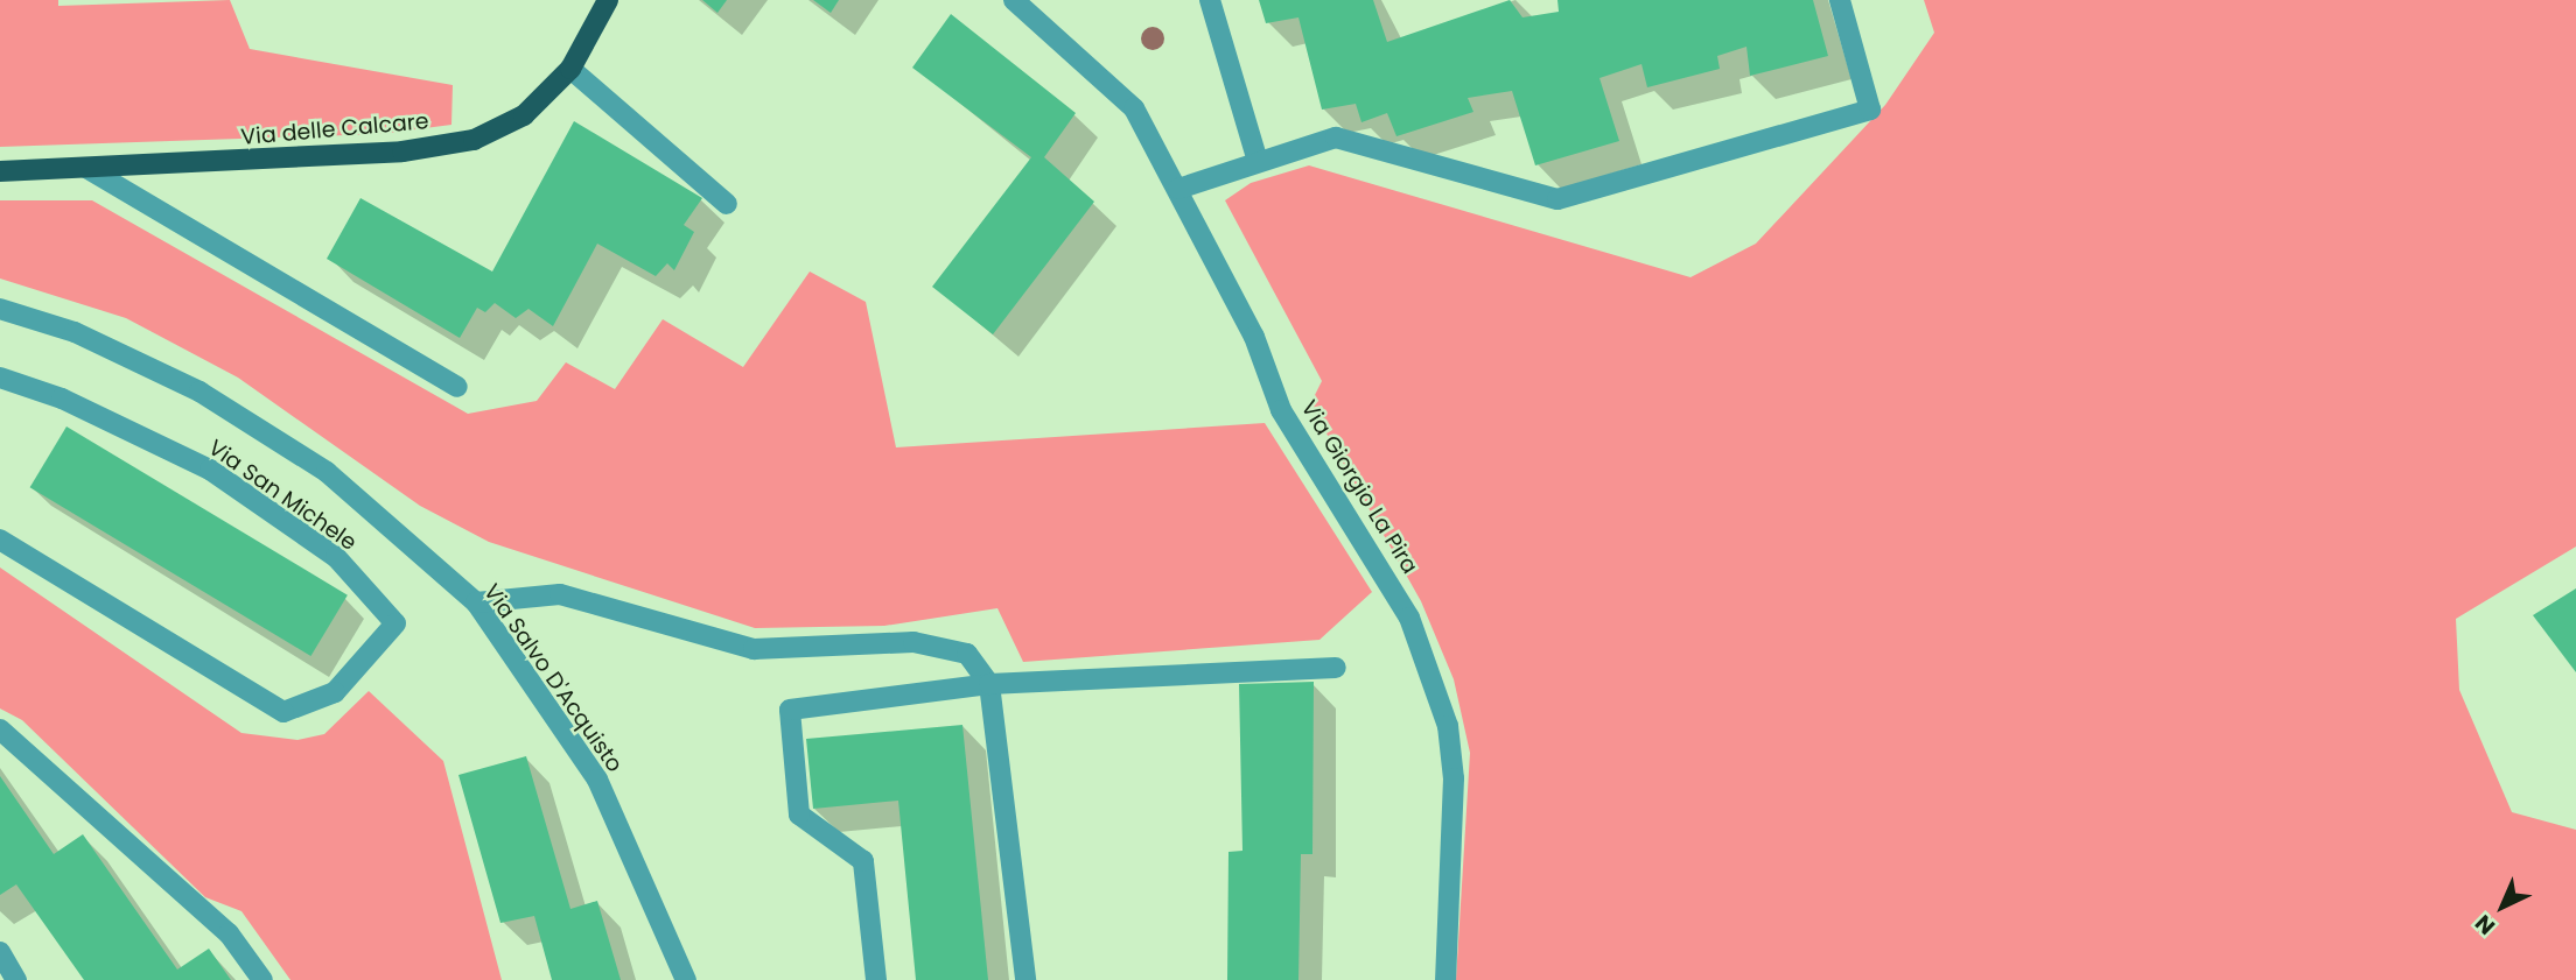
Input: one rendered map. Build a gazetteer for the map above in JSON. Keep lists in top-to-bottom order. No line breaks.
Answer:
{"streets":{"main road":["Via delle Calcare"],"street":["Via Giorgio La Pira","Via San Michele","Via Salvo D'Acquisto"]},"north":"bottom left"}
